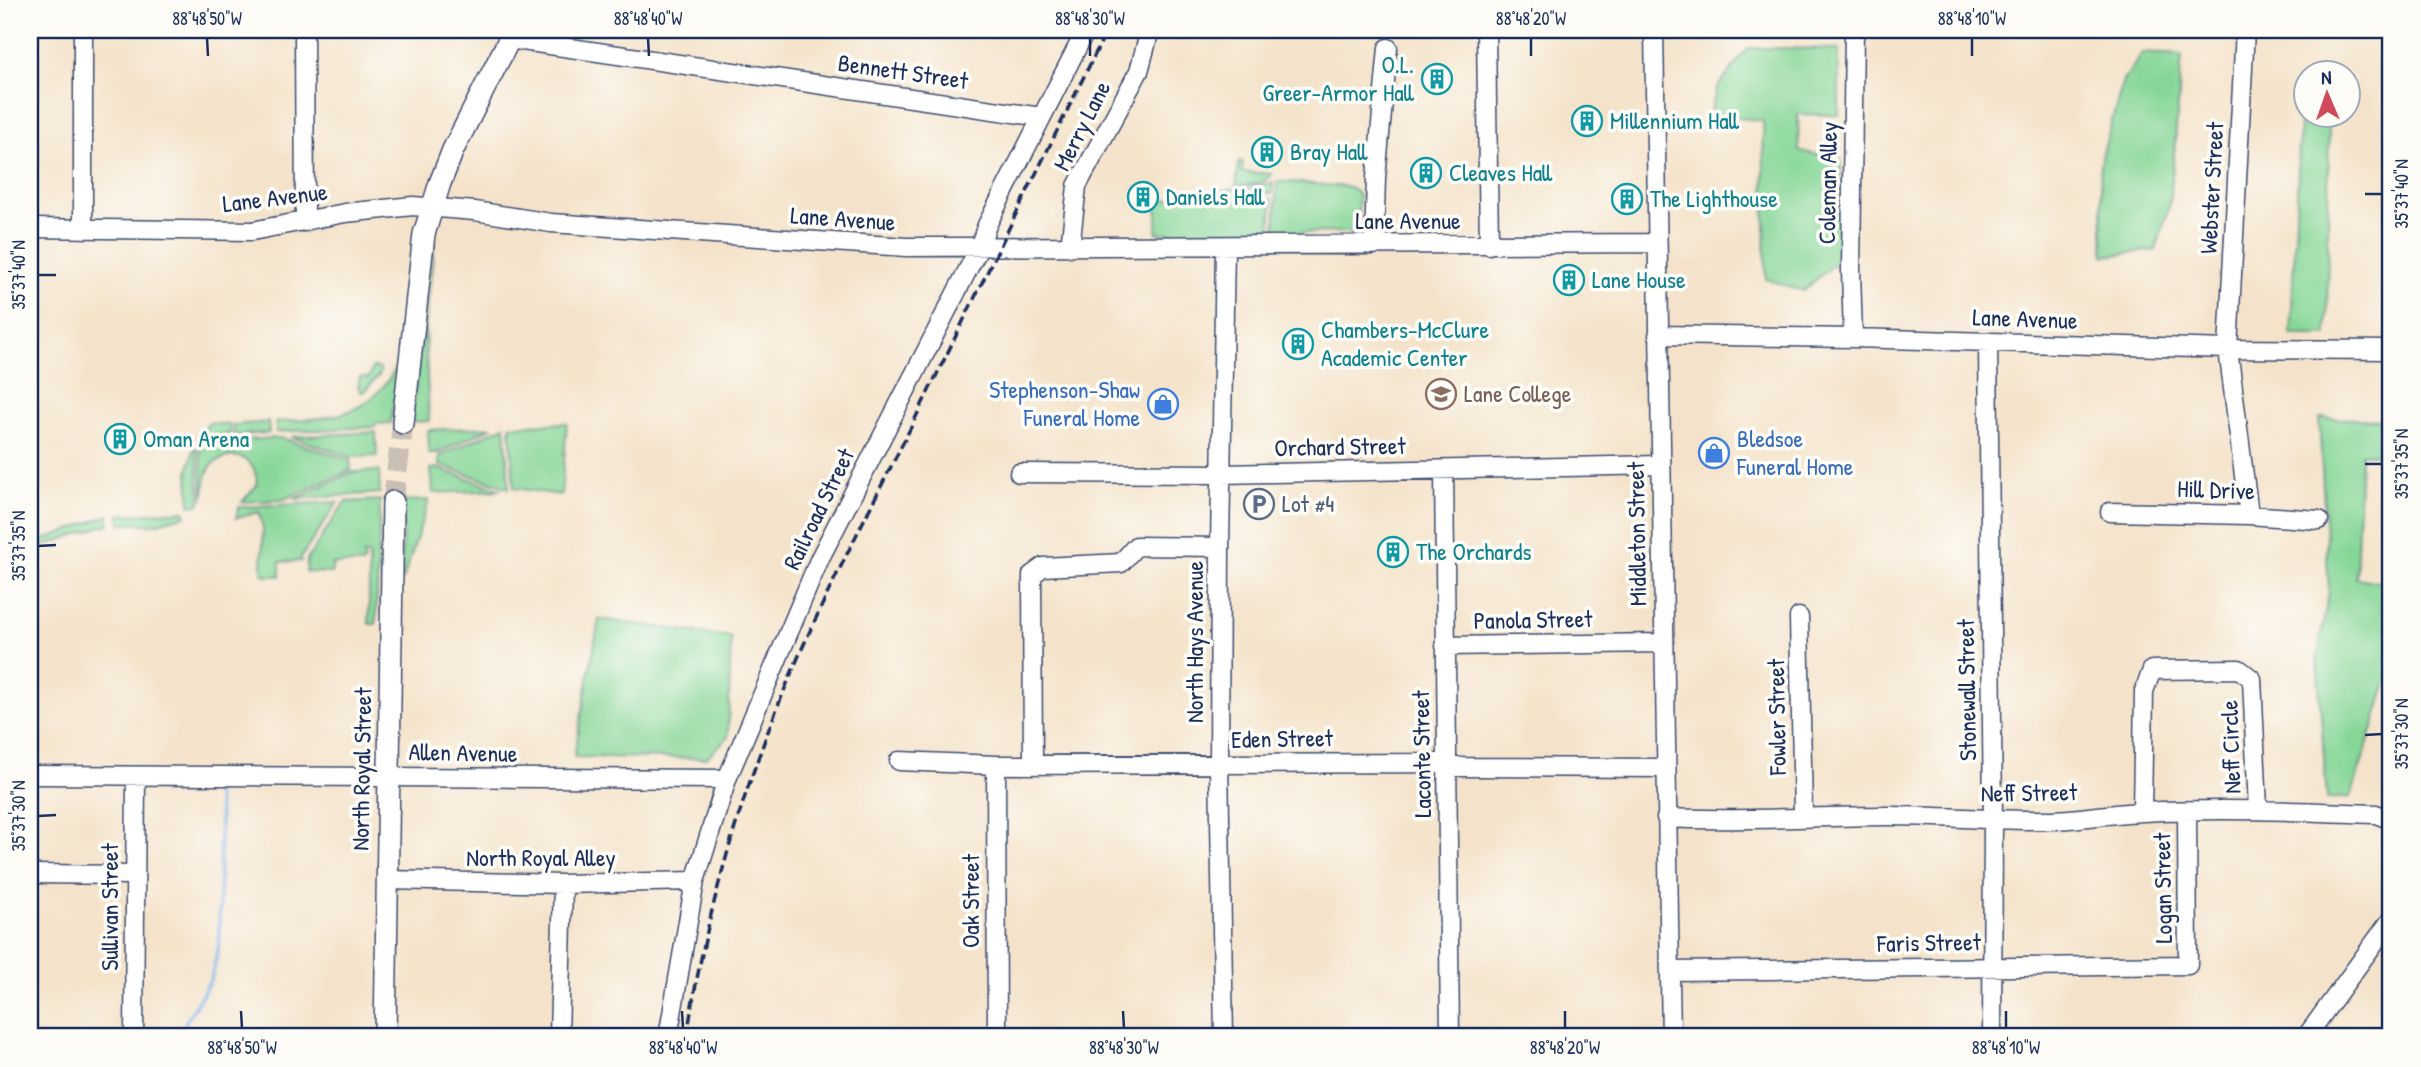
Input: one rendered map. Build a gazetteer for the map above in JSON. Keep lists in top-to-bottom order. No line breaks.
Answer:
{"streets":{"main road":["North Royal Street"],"street":["Bennett Street","Merry Lane","Coleman Alley","Webster Street","Lane Avenue","Orchard Street","Hill Drive","Railroad Street","Middleton Street","Panola Street","North Hays Avenue","Stonewall Street","Fowler Street","Eden Street","Neff Circle","Allen Avenue","Laconte Street","Neff Street","North Royal Alley","Logan Street","Oak Street","Sullivan Street","Faris Street"]},"crossings":[["Bennett Street","Railroad Street"],["Merry Lane","Lane Avenue"],["Coleman Alley","Lane Avenue"],["Webster Street","Lane Avenue"],["Webster Street","Hill Drive"],["Lane Avenue","Railroad Street"],["Lane Avenue","Middleton Street"],["Lane Avenue","North Hays Avenue"],["Lane Avenue","Stonewall Street"],["Orchard Street","Middleton Street"],["Orchard Street","North Hays Avenue"],["Orchard Street","Laconte Street"],["Railroad Street","Allen Avenue"],["Railroad Street","North Royal Alley"],["Middleton Street","Panola Street"],["Middleton Street","Eden Street"],["Middleton Street","Neff Street"],["Middleton Street","Faris Street"],["Panola Street","Laconte Street"],["North Hays Avenue","Eden Street"],["Stonewall Street","Neff Street"],["Stonewall Street","Faris Street"],["Fowler Street","Neff Street"],["Eden Street","Laconte Street"],["Eden Street","Oak Street"],["Neff Circle","Neff Street"],["Allen Avenue","North Royal Street"],["Allen Avenue","Sullivan Street"],["North Royal Street","North Royal Alley"],["Neff Street","Logan Street"],["Logan Street","Faris Street"]],"places":{"building":["O.L. Greer-Armor Hall","Millennium Hall","Bray Hall","Cleaves Hall","Daniels Hall","The Lighthouse","Lane House","Chambers-McClure Academic Center","Oman Arena","The Orchards"],"school or university":["Lane College"],"shop":["Stephenson-Shaw Funeral Home","Bledsoe Funeral Home"],"parking":["Lot #4"]},"north":"top","coordinates":["88°48'50\"W","88°48'40\"W","88°48'30\"W","88°48'20\"W","88°48'10\"W","35°37'40\"N","35°37'35\"N","35°37'30\"N"]}
